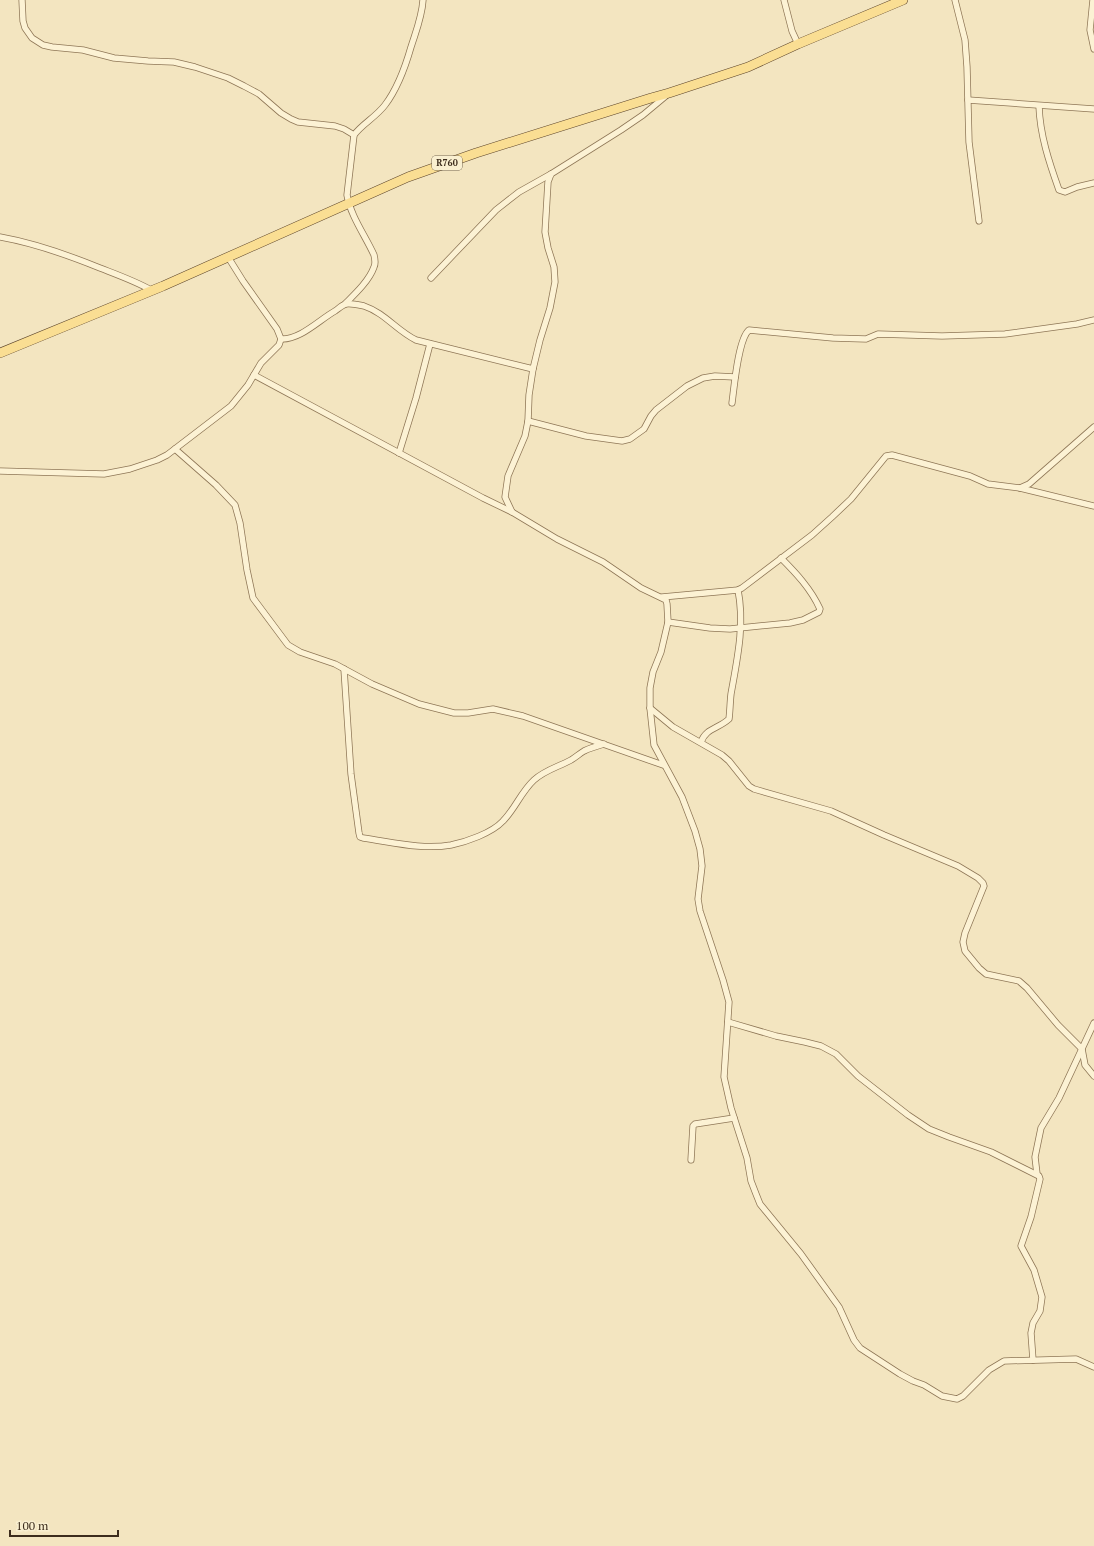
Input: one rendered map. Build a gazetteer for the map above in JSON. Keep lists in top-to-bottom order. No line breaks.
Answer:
{"streets":{"main road":["R760"]},"scale_bar":"100 m"}
